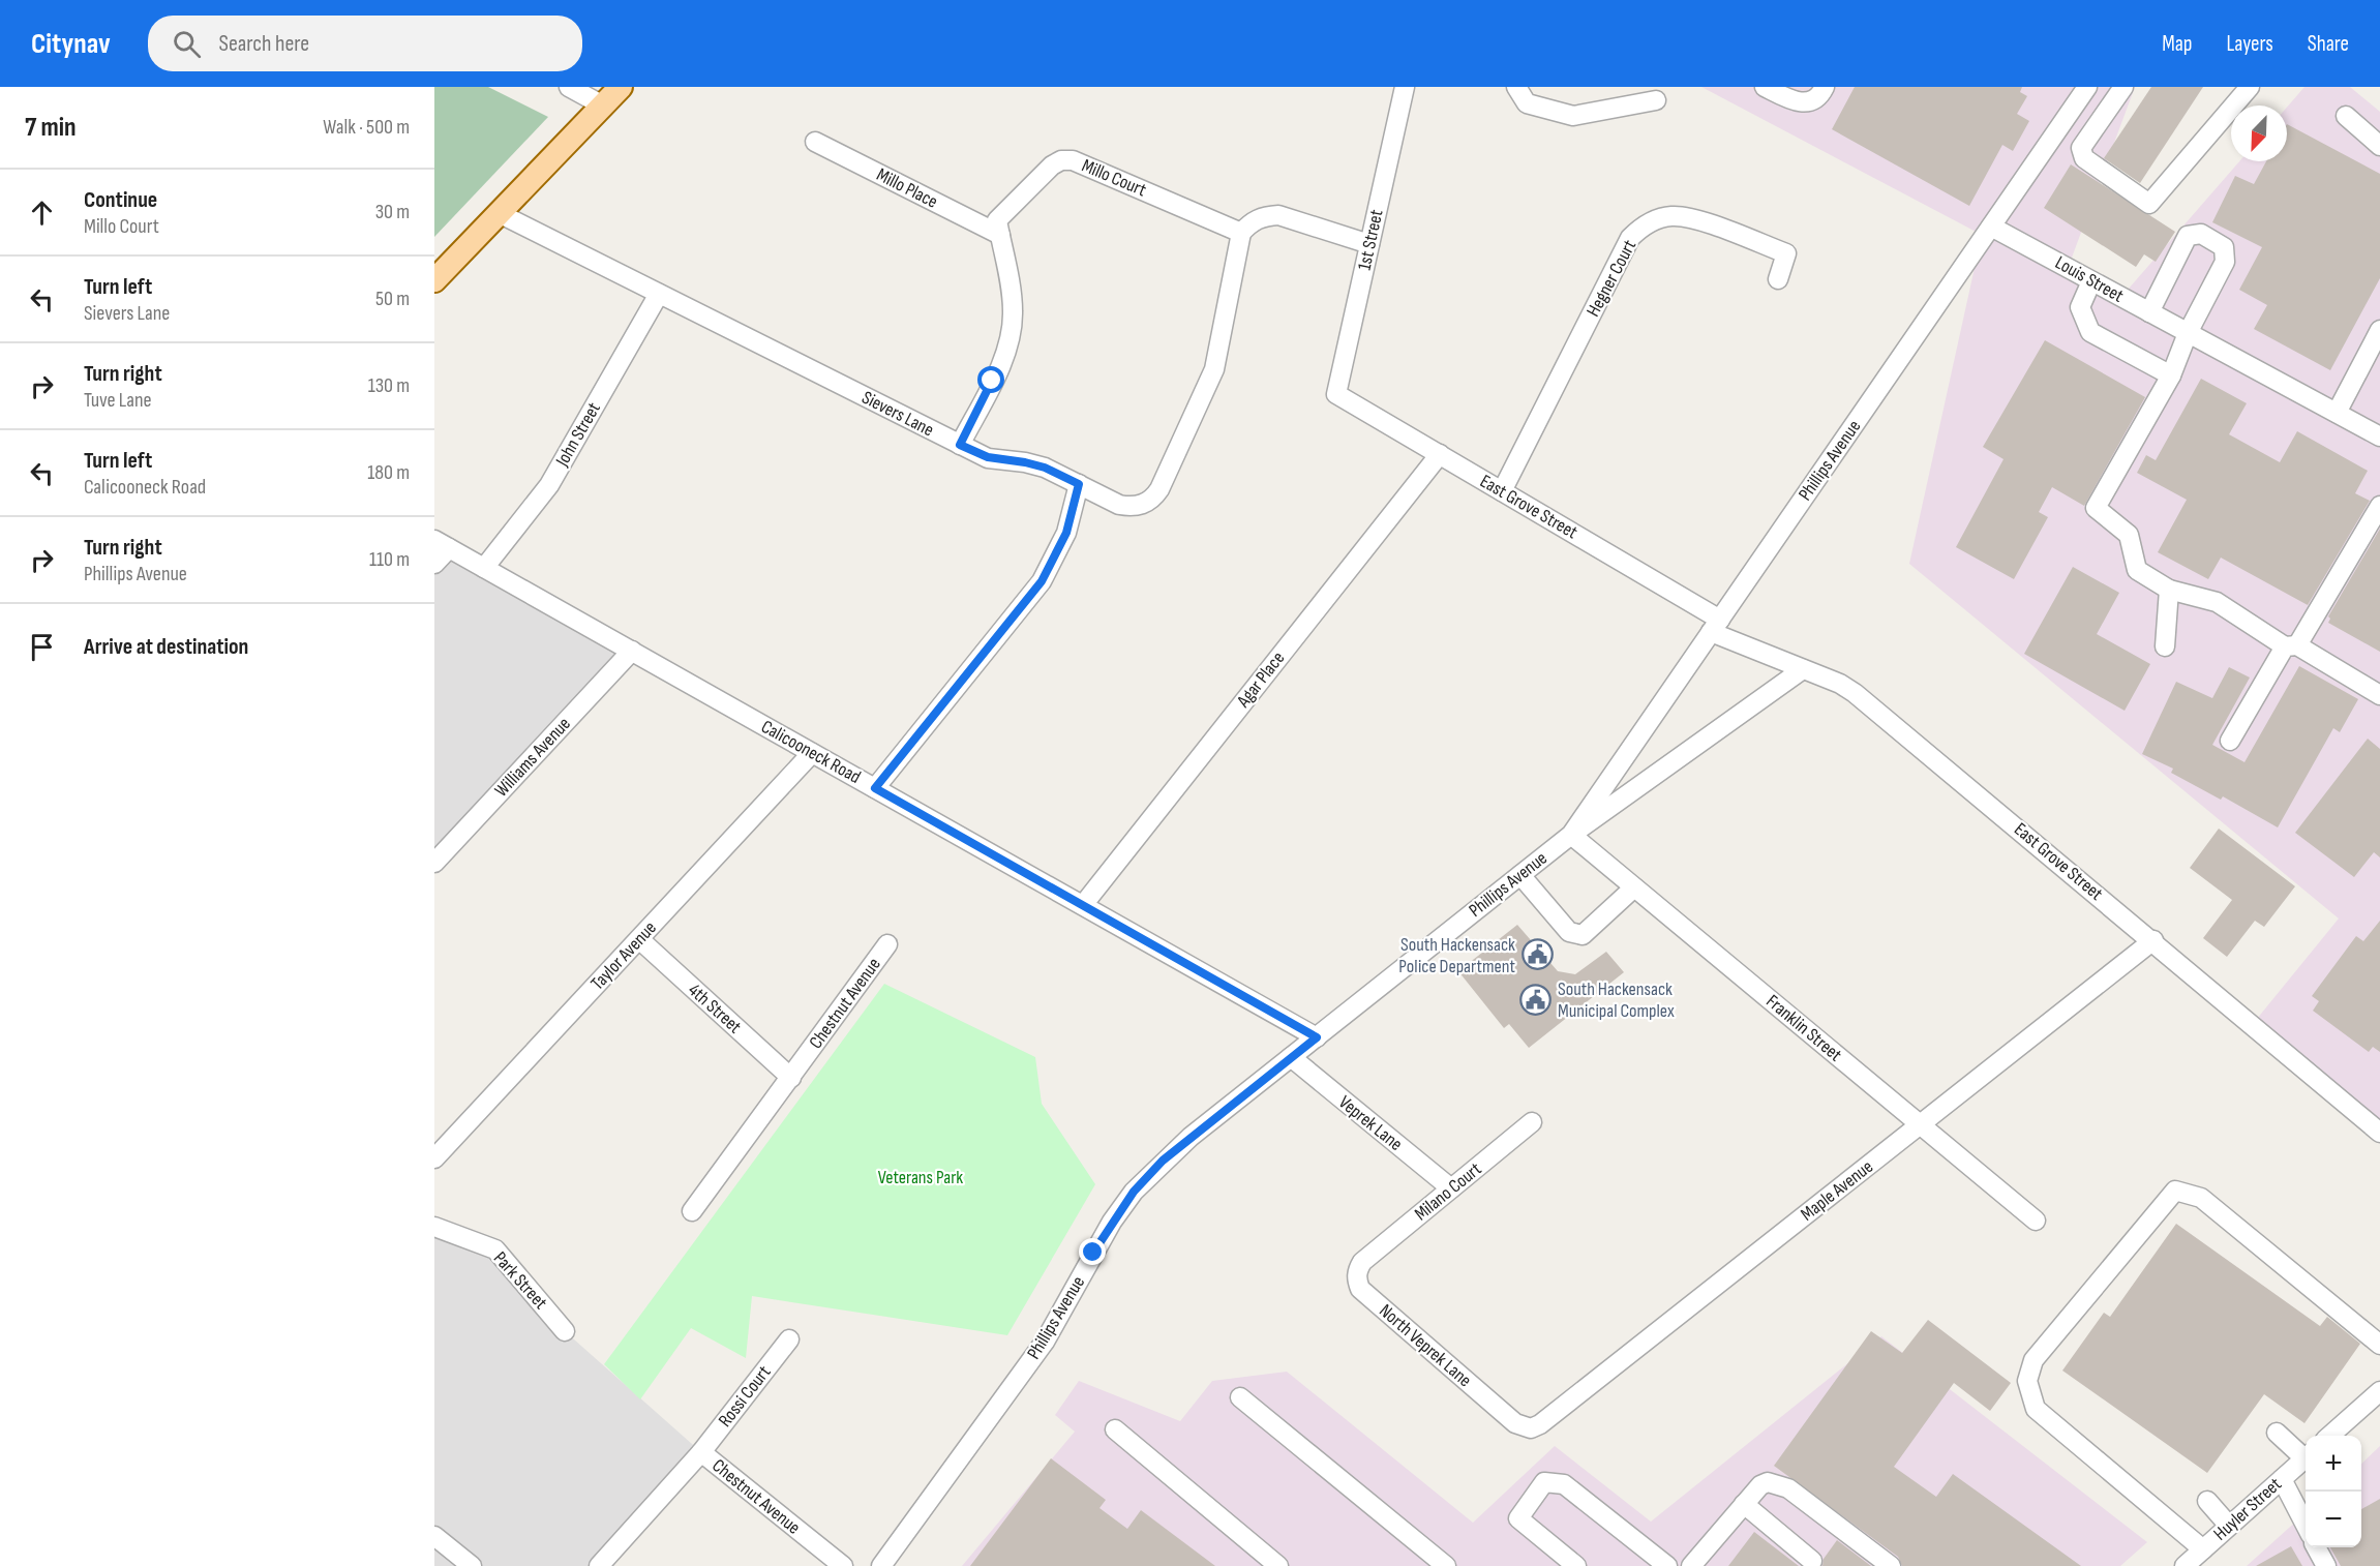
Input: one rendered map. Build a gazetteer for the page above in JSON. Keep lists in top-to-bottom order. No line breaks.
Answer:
{"streets":{"street":["Millo Court","Millo Place","1st Street","Hegner Court","Louis Street","Sievers Lane","John Street","Phillips Avenue","East Grove Street","Agar Place","Calicooneck Road","Williams Avenue","Taylor Avenue","Chestnut Avenue","4th Street","Franklin Street","Veprek Lane","Maple Avenue","Milano Court","Park Street","North Veprek Lane","Rossi Court","Huyler Street"]},"crossings":[["Millo Court","Millo Place"],["Millo Court","Sievers Lane"],["1st Street","East Grove Street"],["Hegner Court","East Grove Street"],["Louis Street","Phillips Avenue"],["Sievers Lane","John Street"],["John Street","Calicooneck Road"],["Phillips Avenue","East Grove Street"],["Phillips Avenue","Calicooneck Road"],["Phillips Avenue","Franklin Street"],["Phillips Avenue","Veprek Lane"],["East Grove Street","Agar Place"],["East Grove Street","Maple Avenue"],["Agar Place","Calicooneck Road"],["Calicooneck Road","Williams Avenue"],["Calicooneck Road","Taylor Avenue"],["Taylor Avenue","4th Street"],["Chestnut Avenue","4th Street"],["Chestnut Avenue","Rossi Court"],["Franklin Street","Maple Avenue"],["Veprek Lane","Milano Court"],["Maple Avenue","North Veprek Lane"],["Milano Court","North Veprek Lane"]],"parks":["Veterans Park"],"places":{"public building":["South Hackensack Police Department","South Hackensack Municipal Complex"]},"north":"bottom left","page":{"header":"Citynav","search":"Search here","nav":["Map","Layers","Share"],"heading":["7 min","Walk · 500 m"],"list":[["Continue","Millo Court","30 m"],["Turn left","Sievers Lane","50 m"],["Turn right","Tuve Lane","130 m"],["Turn left","Calicooneck Road","180 m"],["Turn right","Phillips Avenue","110 m"],"Arrive at destination"],"map_buttons":["+","−"]}}
